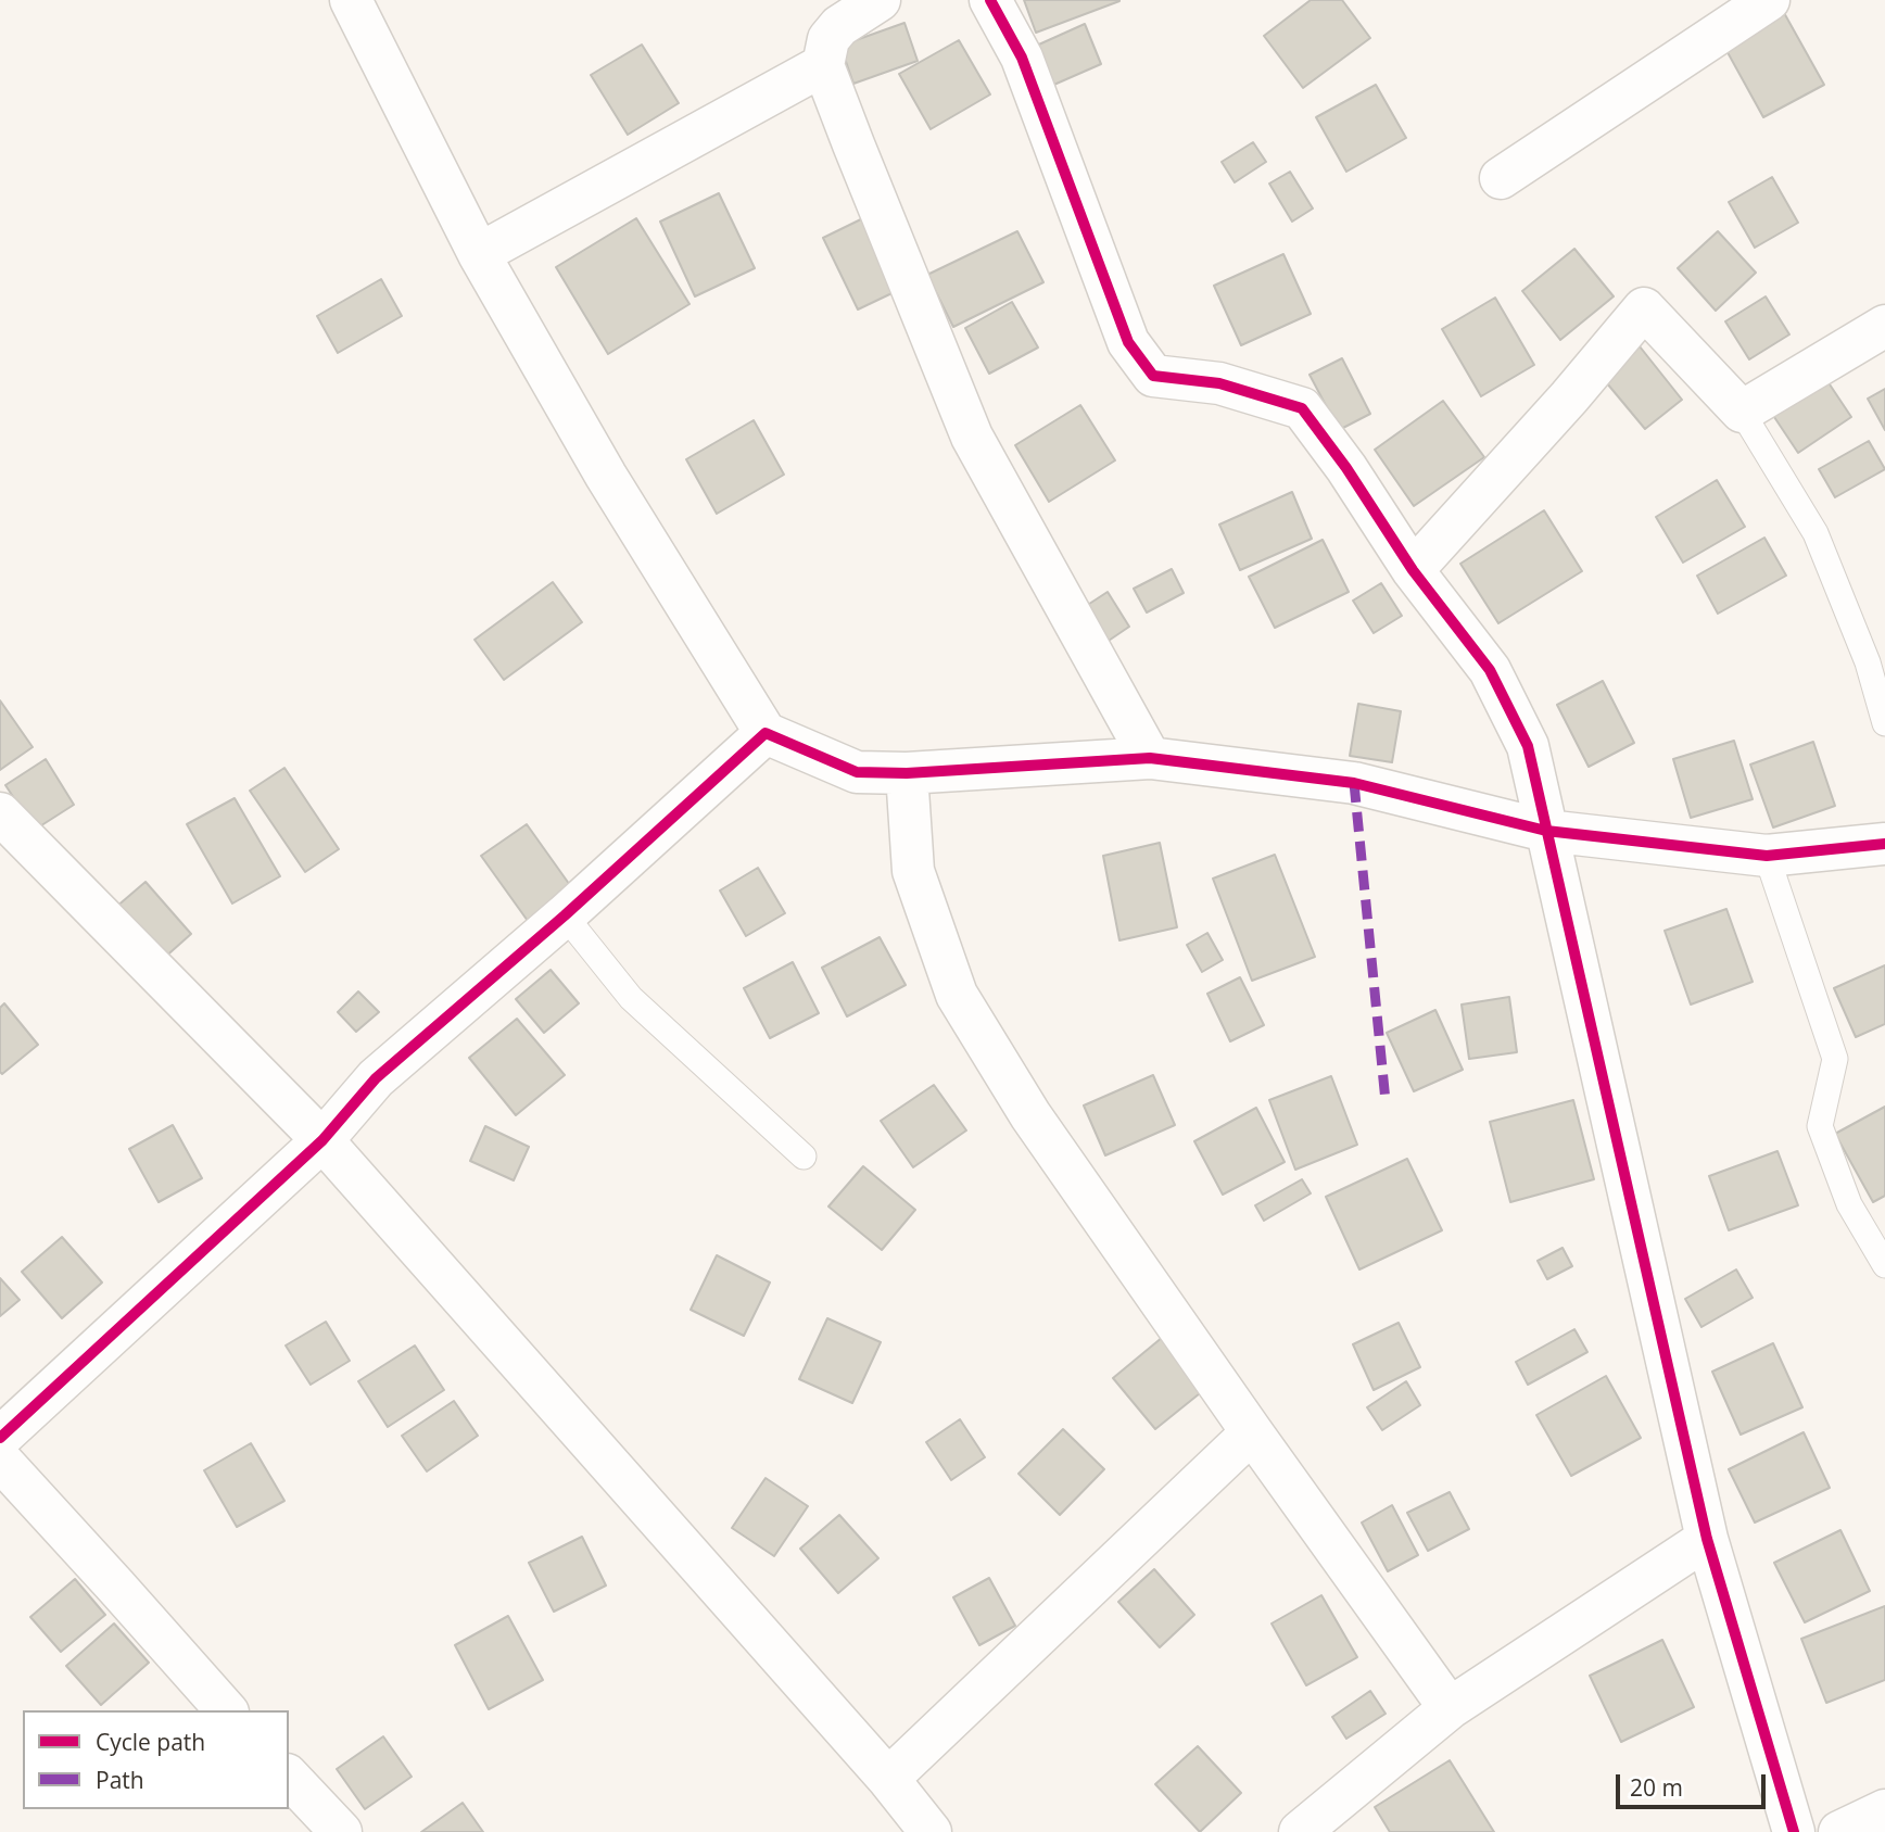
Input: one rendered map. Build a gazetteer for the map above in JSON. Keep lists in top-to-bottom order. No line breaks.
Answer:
{"legend":["Cycle path","Path"],"scale_bar":"20 m"}
